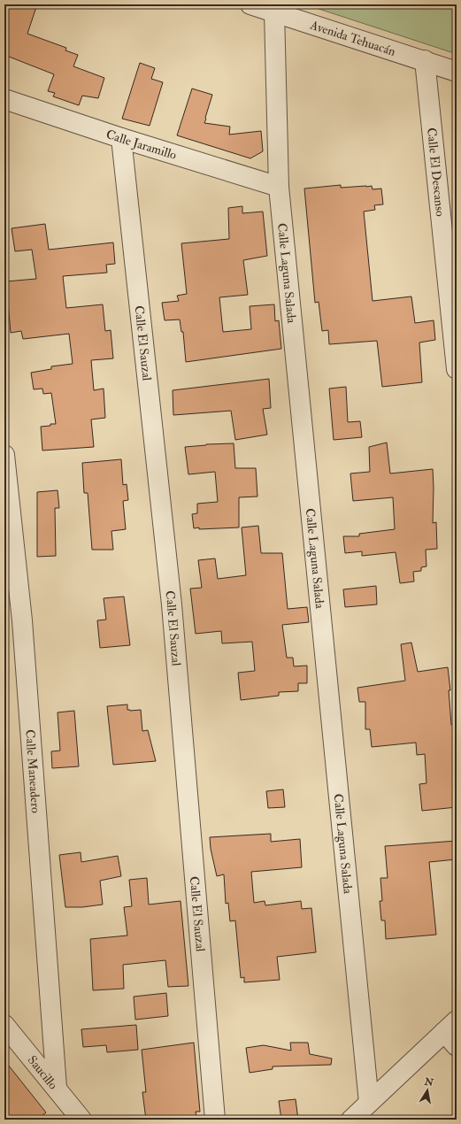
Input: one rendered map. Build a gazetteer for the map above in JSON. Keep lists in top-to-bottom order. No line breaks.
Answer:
{"streets":{"street":["Avenida Tehuacán","Calle Jaramillo","Calle El Descanso","Calle Laguna Salada","Calle El Sauzal","Calle Maneadero","Saucillo"]},"crossings":[["Avenida Tehuacán","Calle El Descanso"],["Avenida Tehuacán","Calle Laguna Salada"],["Calle Jaramillo","Calle Laguna Salada"],["Calle Jaramillo","Calle El Sauzal"],["Calle Maneadero","Saucillo"]],"north":"top"}
